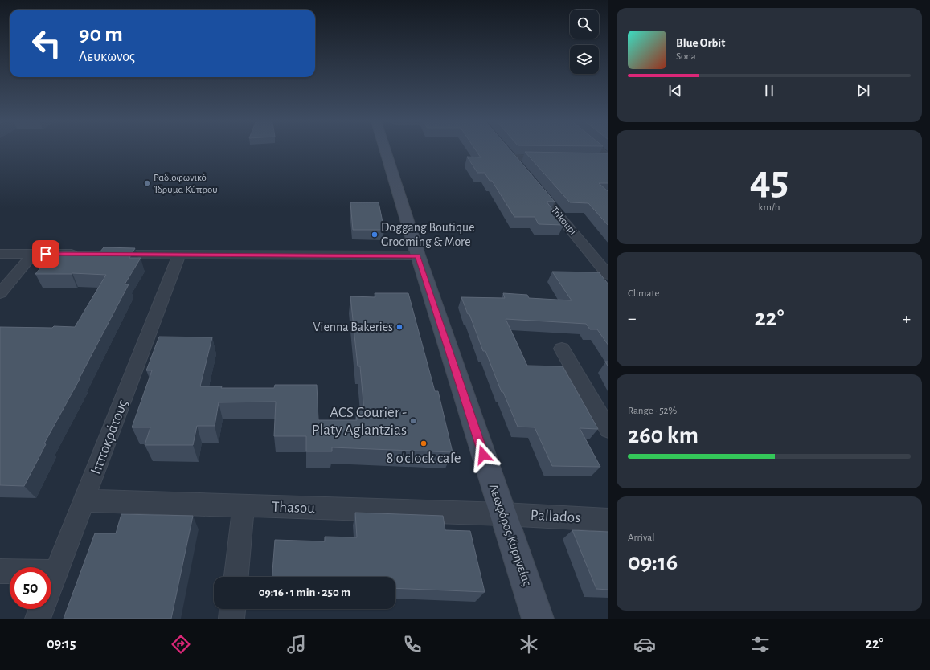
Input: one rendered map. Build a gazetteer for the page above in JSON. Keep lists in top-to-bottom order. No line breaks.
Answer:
{"streets":{"main road":["Λεωφόρος Κυρηνείας"],"street":["Trikoupi","Ιπποκράτους","Thasou","Pallados"]},"crossings":[["Ιπποκράτους","Thasou"],["Thasou","Pallados"],["Thasou","Λεωφόρος Κυρηνείας"],["Pallados","Λεωφόρος Κυρηνείας"]],"places":["Ραδιοφωνικό Ίδρυμα Κύπρου","Doggang Boutique Grooming & More","Vienna Bakeries","ACS Courier - Platy Aglantzias","8 o'clock cafe"],"page":{"turn":["90 m","Λευκωνος"],"song":["Blue Orbit","Sona"],"tile":[["45","km/h"],"Climate",["Range · 52%","260 km"],["Arrival","09:16"]],"heat":["−","22°","+"],"limit":"50","trip":"09:16 · 1 min · 250 m","tabs":["09:15","22°"]}}
